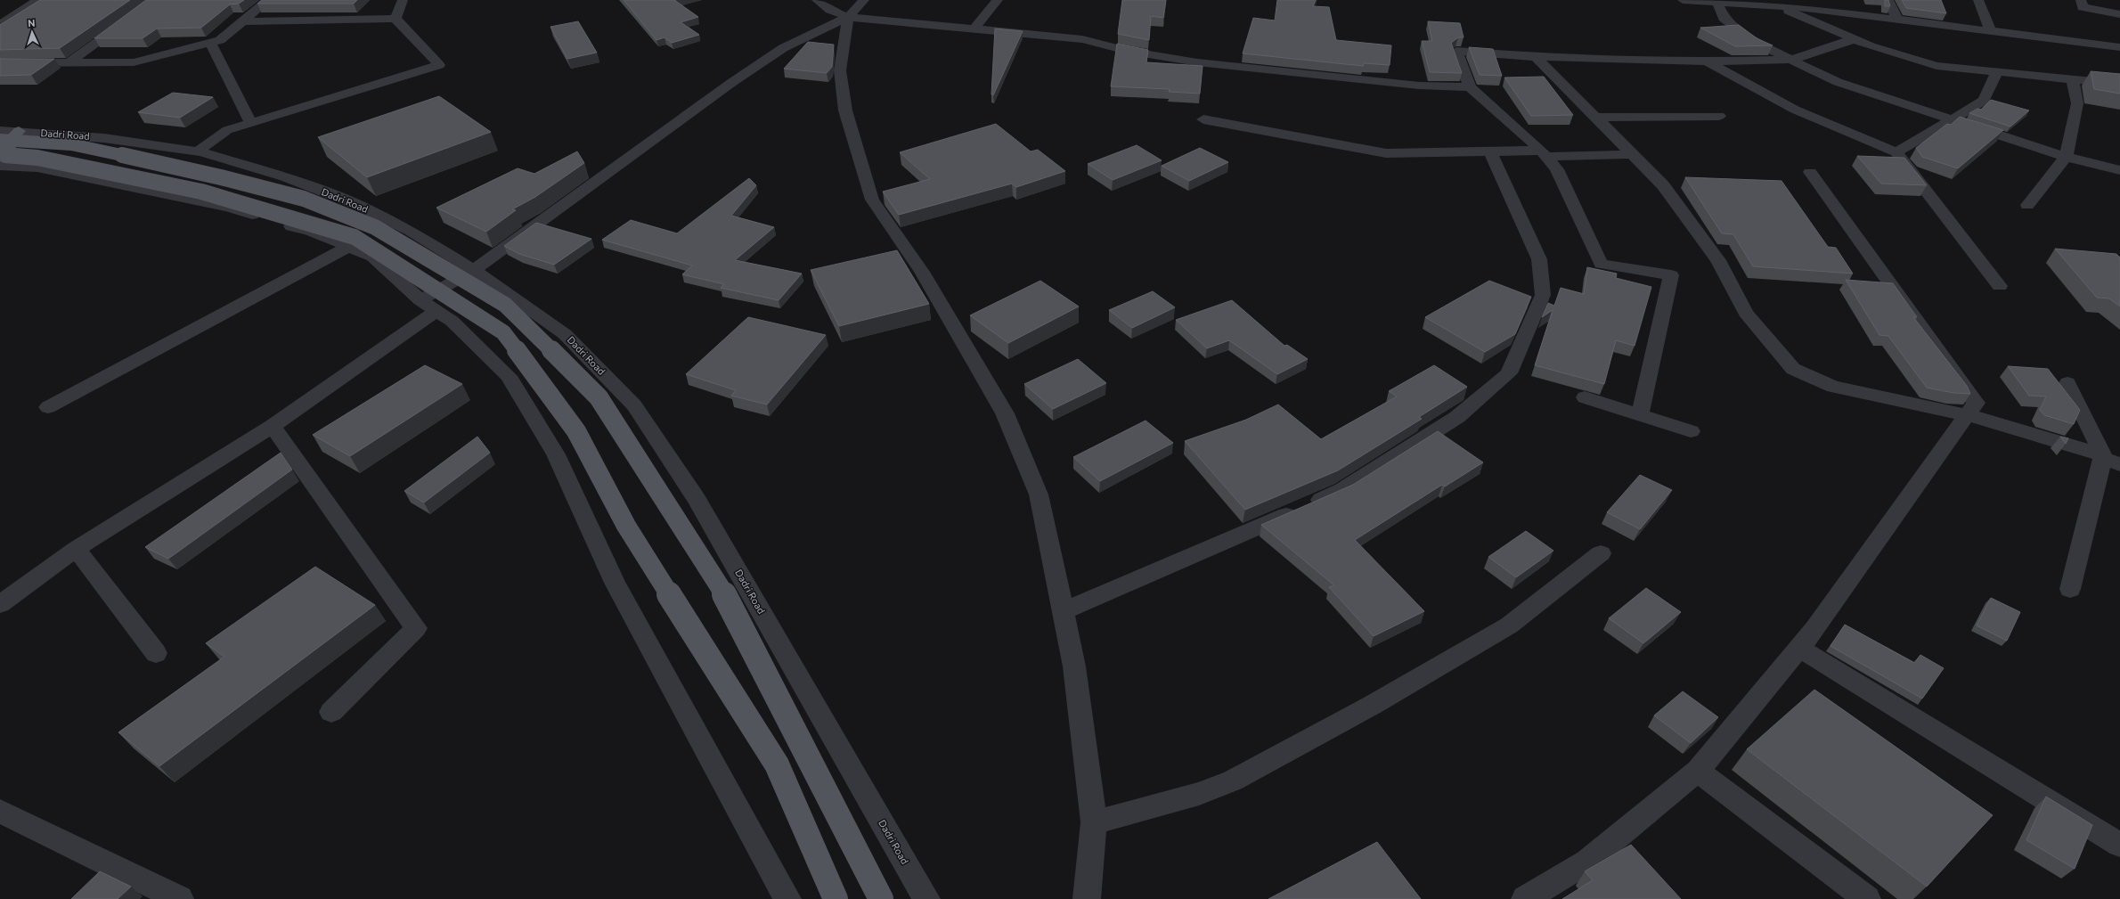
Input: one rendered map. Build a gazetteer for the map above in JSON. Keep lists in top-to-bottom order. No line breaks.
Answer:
{"streets":{"street":["Dadri Road"]},"north":"top"}
